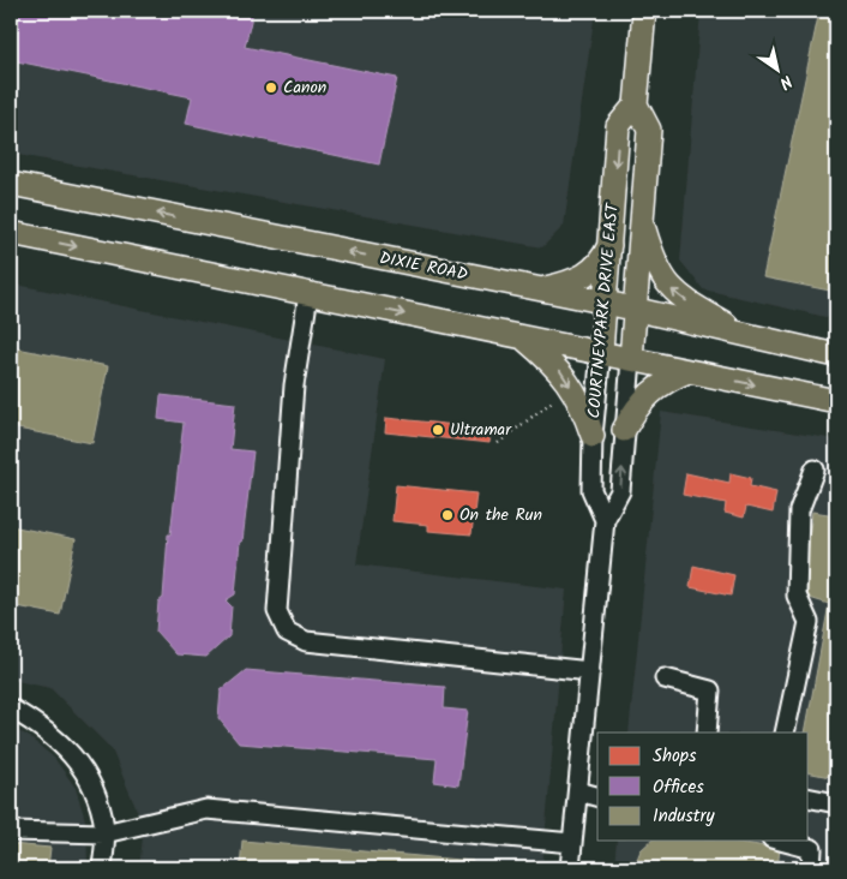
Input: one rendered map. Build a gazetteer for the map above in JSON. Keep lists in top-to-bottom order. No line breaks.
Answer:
{"streets":{"main road":["DIXIE ROAD","COURTNEYPARK DRIVE EAST"]},"crossings":[["DIXIE ROAD","COURTNEYPARK DRIVE EAST"]],"places":["Canon","Ultramar","On the Run"],"legend":["Shops","Offices","Industry"],"north":"bottom right"}
